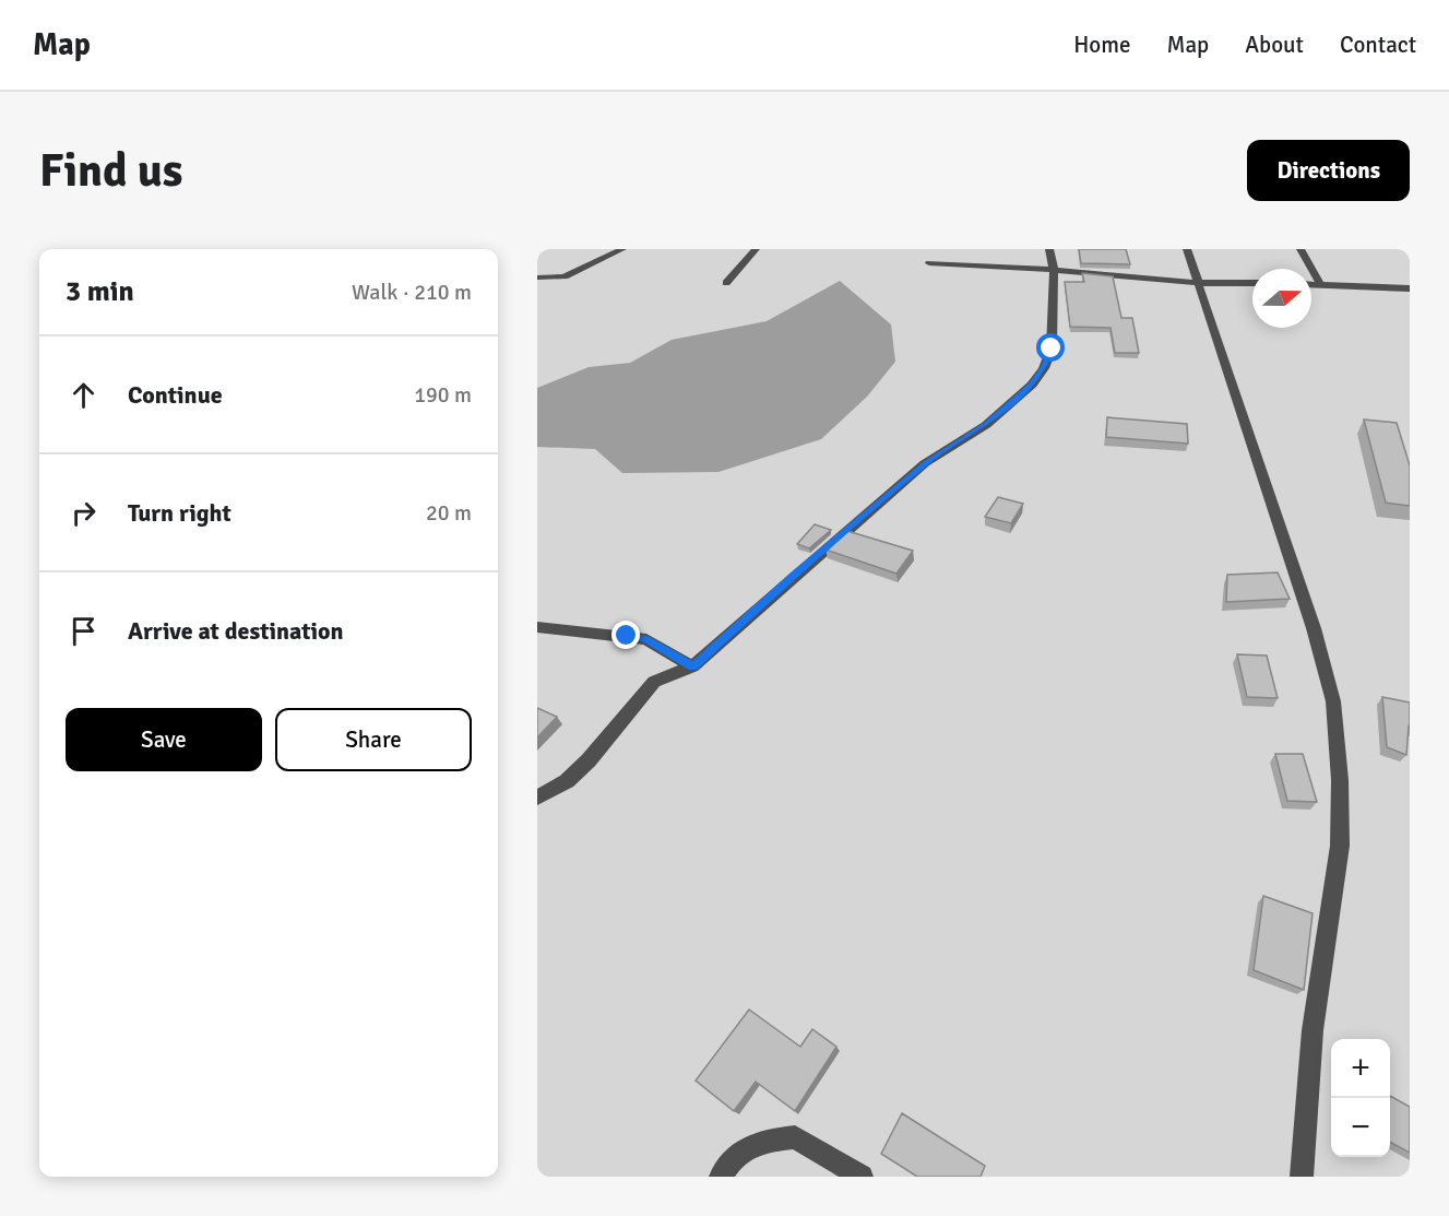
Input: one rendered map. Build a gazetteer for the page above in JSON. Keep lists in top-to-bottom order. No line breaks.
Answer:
{"north":"right","page":{"header":"Map","nav":["Home","Map","About","Contact"],"buttons":["Directions",["Save","Share"]],"title":"Find us","heading":["3 min","Walk · 210 m"],"list":[["Continue","190 m"],["Turn right","20 m"],"Arrive at destination"],"map_buttons":["+","−"]}}
